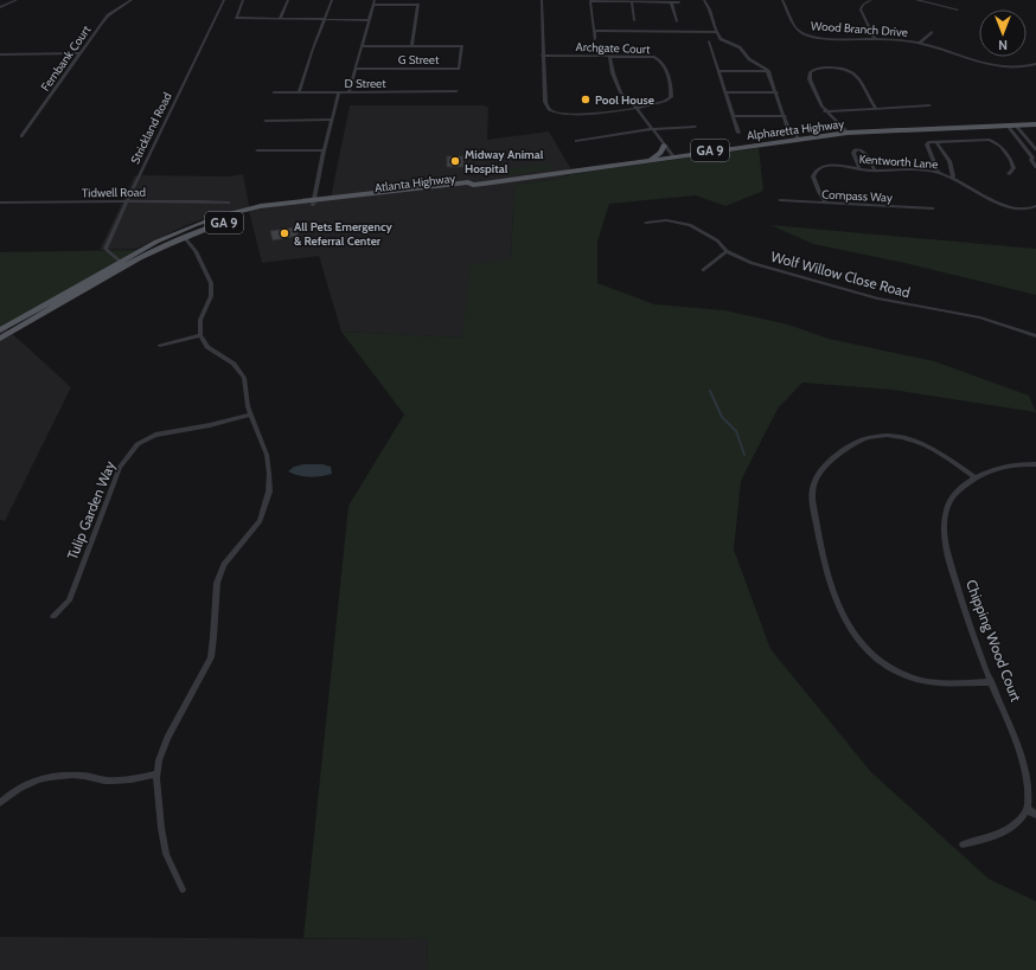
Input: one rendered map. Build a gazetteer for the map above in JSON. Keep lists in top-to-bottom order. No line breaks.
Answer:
{"streets":{"main road":["Alpharetta Highway","GA 9","Atlanta Highway"],"street":["Wood Branch Drive","Archgate Court","Fernbank Court","G Street","D Street","Strickland Road","Kentworth Lane","Tidwell Road","Compass Way","Wolf Willow Close Road","Tulip Garden Way","Chipping Wood Court"]},"crossings":[["Strickland Road","Atlanta Highway"],["Strickland Road","Tidwell Road"],["Alpharetta Highway","Atlanta Highway"],["Kentworth Lane","Compass Way"]],"places":["Pool House","Midway Animal Hospital","All Pets Emergency & Referral Center"],"north":"bottom"}
